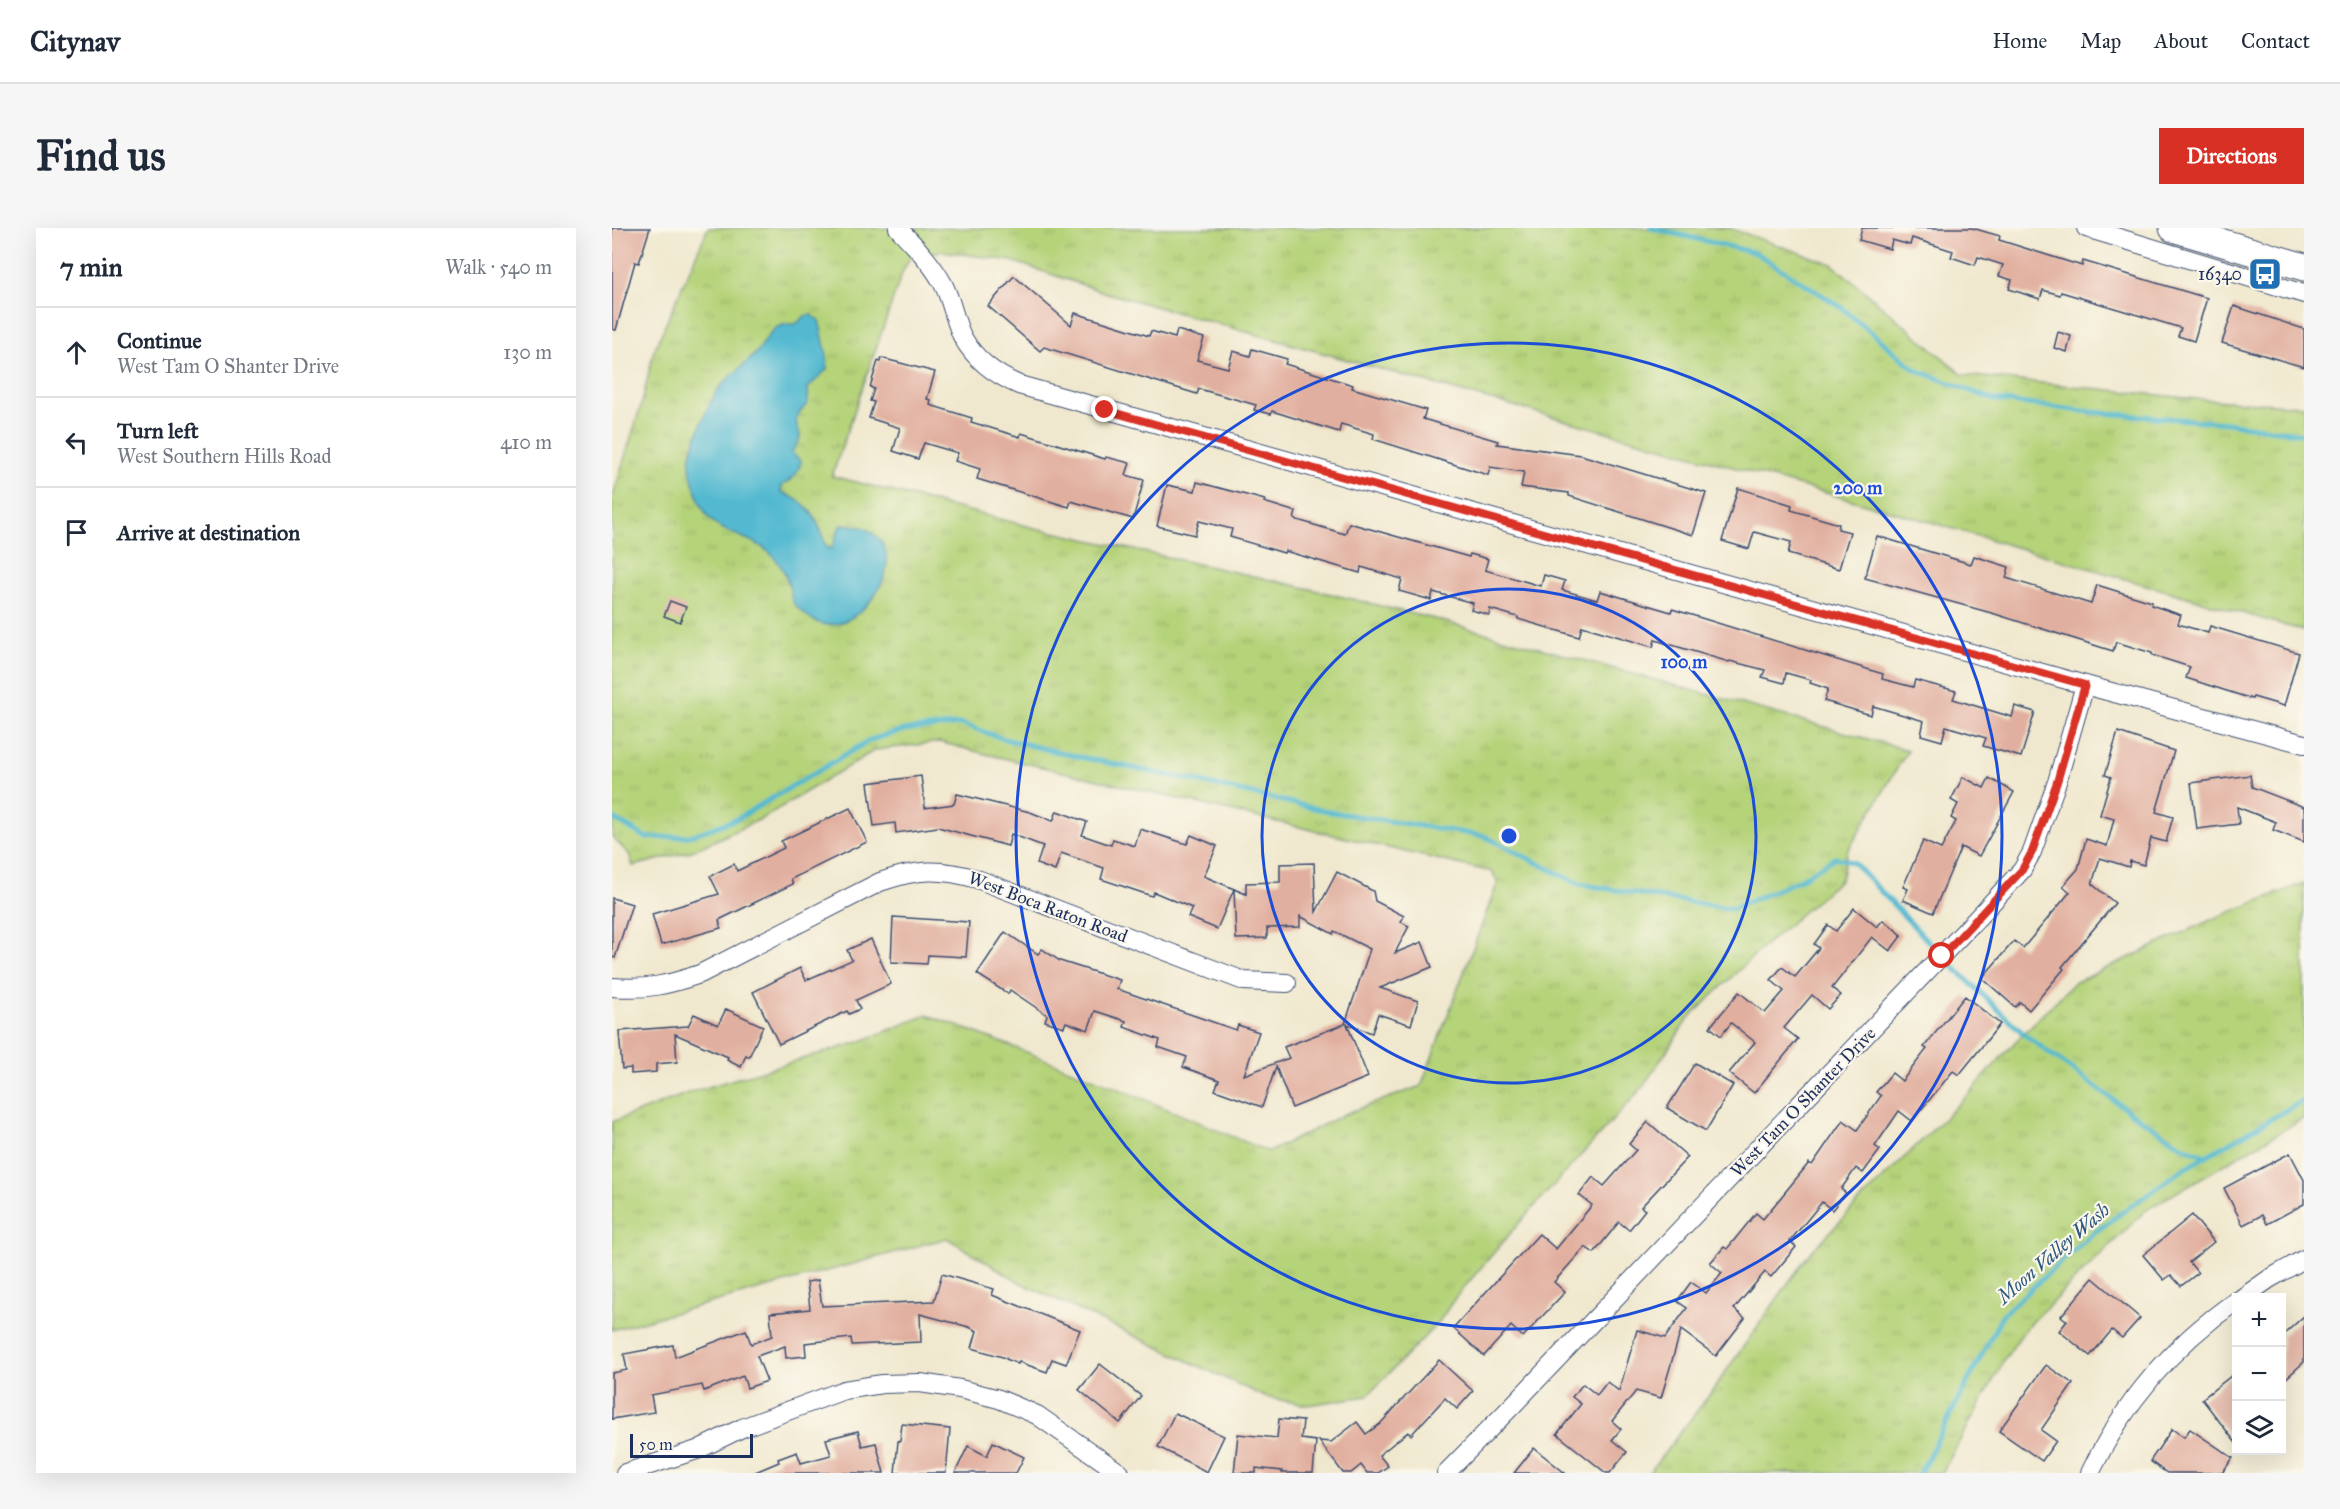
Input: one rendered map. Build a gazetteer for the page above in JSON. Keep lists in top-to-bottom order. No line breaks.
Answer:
{"streets":{"street":["West Boca Raton Road","West Tam O Shanter Drive"]},"water":["Moon Valley Wash"],"places":{"bus stop":["16340"]},"scale_bar":"50 m","page":{"header":"Citynav","nav":["Home","Map","About","Contact"],"buttons":"Directions","title":"Find us","heading":["7 min","Walk · 540 m"],"list":[["Continue","West Tam O Shanter Drive","130 m"],["Turn left","West Southern Hills Road","410 m"],"Arrive at destination"],"map_buttons":["+","−"],"scale":"50 m"},"rings":["200 m","100 m"]}
